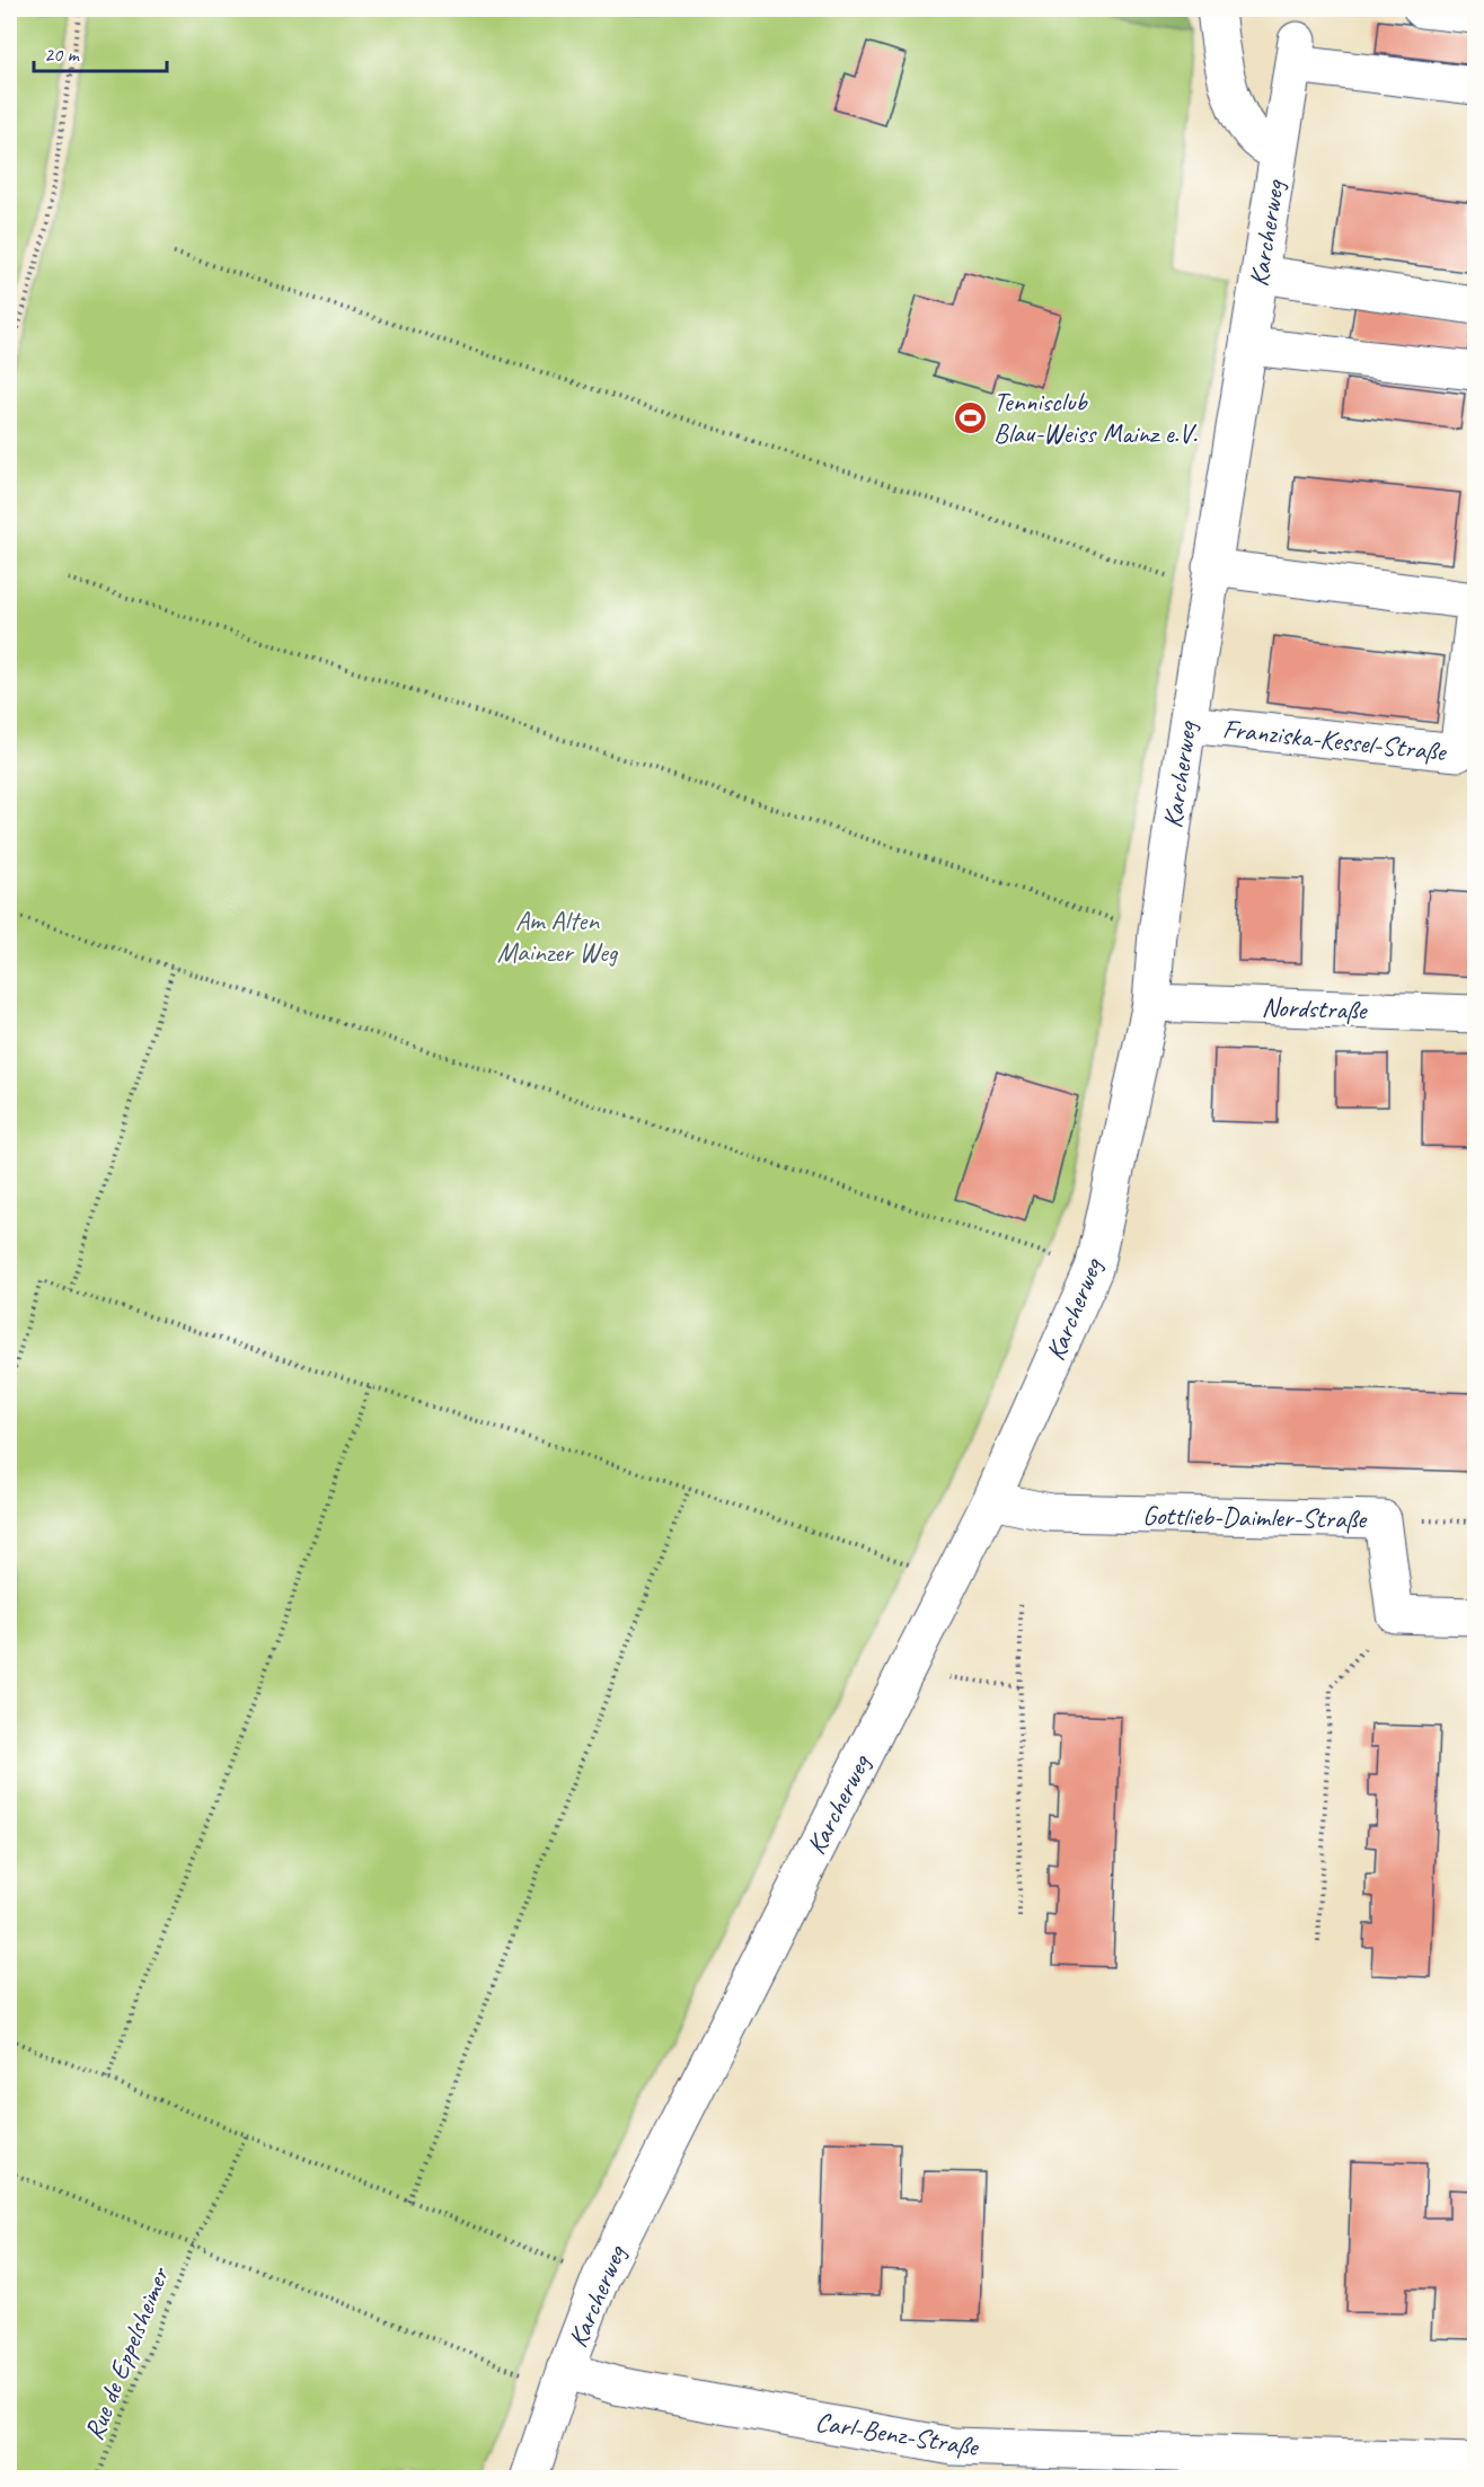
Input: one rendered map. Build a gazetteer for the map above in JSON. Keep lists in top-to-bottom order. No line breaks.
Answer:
{"streets":{"street":["Karcherweg","Franziska-Kessel-Straße","Nordstraße","Gottlieb-Daimler-Straße","Carl-Benz-Straße"],"path":["Rue de Eppelsheimer"]},"crossings":[["Karcherweg","Franziska-Kessel-Straße"],["Karcherweg","Nordstraße"],["Karcherweg","Gottlieb-Daimler-Straße"],["Karcherweg","Carl-Benz-Straße"]],"parks":["Am Alten Mainzer Weg"],"places":{"sports":["Tennisclub Blau-Weiss Mainz e.V."]},"scale_bar":"20 m"}
